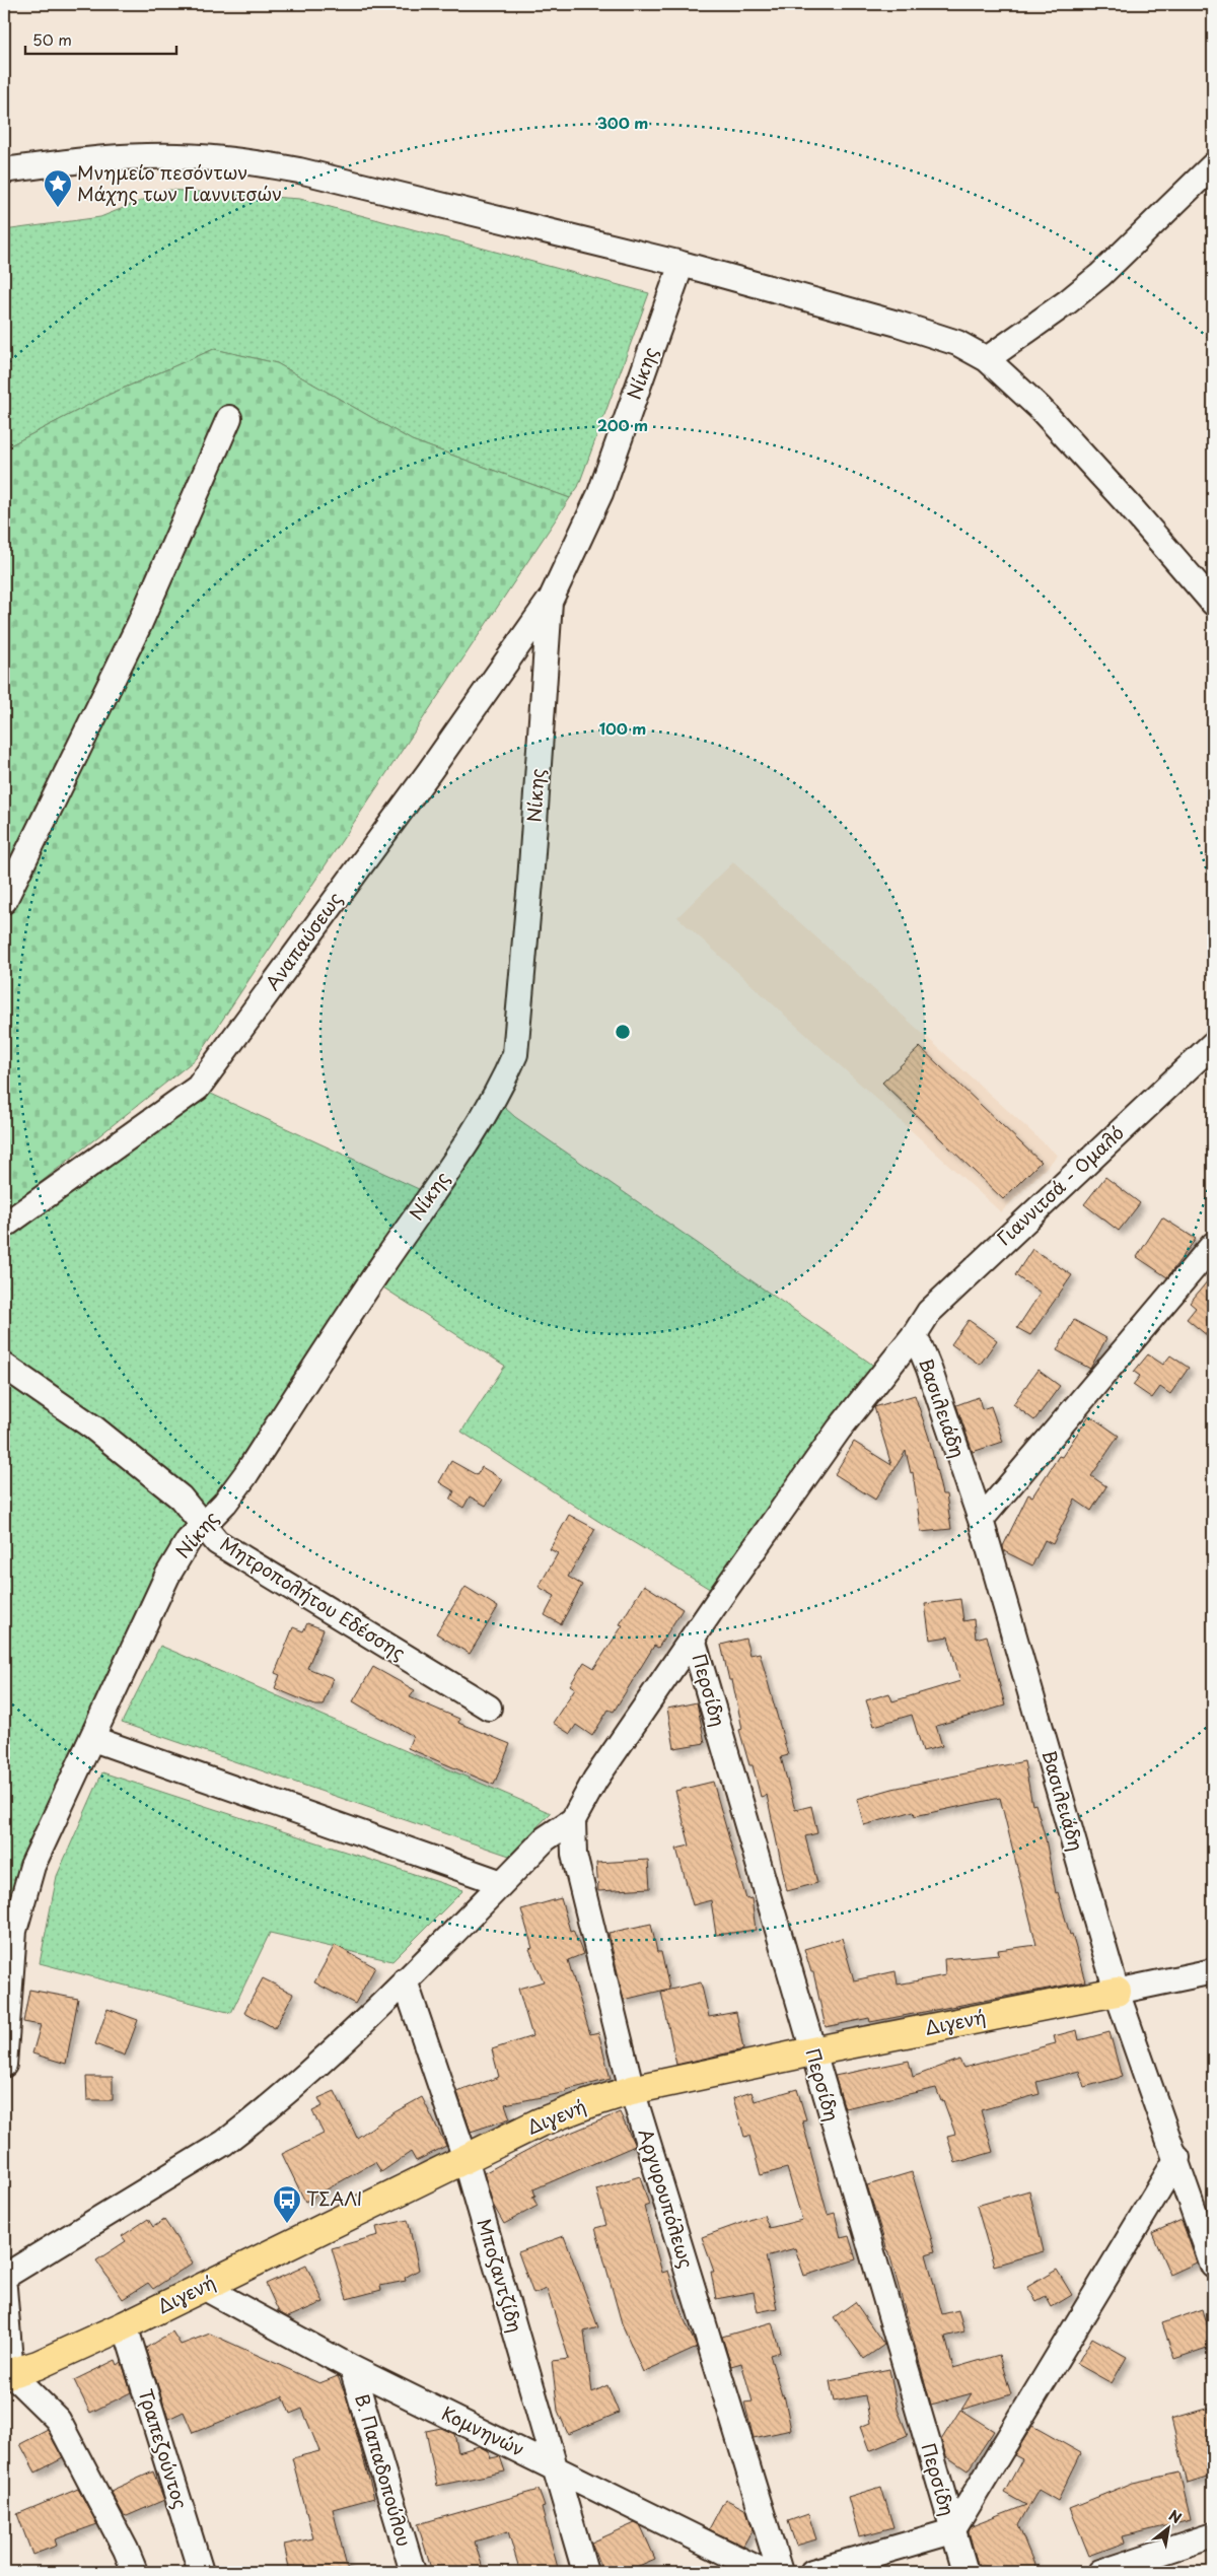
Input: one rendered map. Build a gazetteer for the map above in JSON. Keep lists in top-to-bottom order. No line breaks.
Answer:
{"streets":{"main road":["Διγενή"],"street":["Νίκης","Αναπαύσεως","Γιαννιτσά - Ομαλό","Βασιλειάδη","Μητροπολήτου Εδέσσης","Περσίδη","Αργυρουπόλεως","Μποζαντζίδη","Κομνηνών","Τραπεζούντος","B. Παπαδοπούλου"]},"crossings":[["Νίκης","Αναπαύσεως"],["Νίκης","Μητροπολήτου Εδέσσης"],["Γιαννιτσά - Ομαλό","Βασιλειάδη"],["Γιαννιτσά - Ομαλό","Περσίδη"],["Γιαννιτσά - Ομαλό","Αργυρουπόλεως"],["Βασιλειάδη","Διγενή"],["Περσίδη","Διγενή"],["Διγενή","Αργυρουπόλεως"],["Διγενή","Μποζαντζίδη"],["Διγενή","Κομνηνών"],["Διγενή","Τραπεζούντος"],["Μποζαντζίδη","Κομνηνών"],["Κομνηνών","B. Παπαδοπούλου"]],"places":{"place":["Μνημείο πεσόντων Μάχης των Γιαννιτσών"],"bus stop":["ΤΣΑΛΙ"]},"scale_bar":"50 m","north":"top right","rings":["300 m","200 m","100 m"]}
